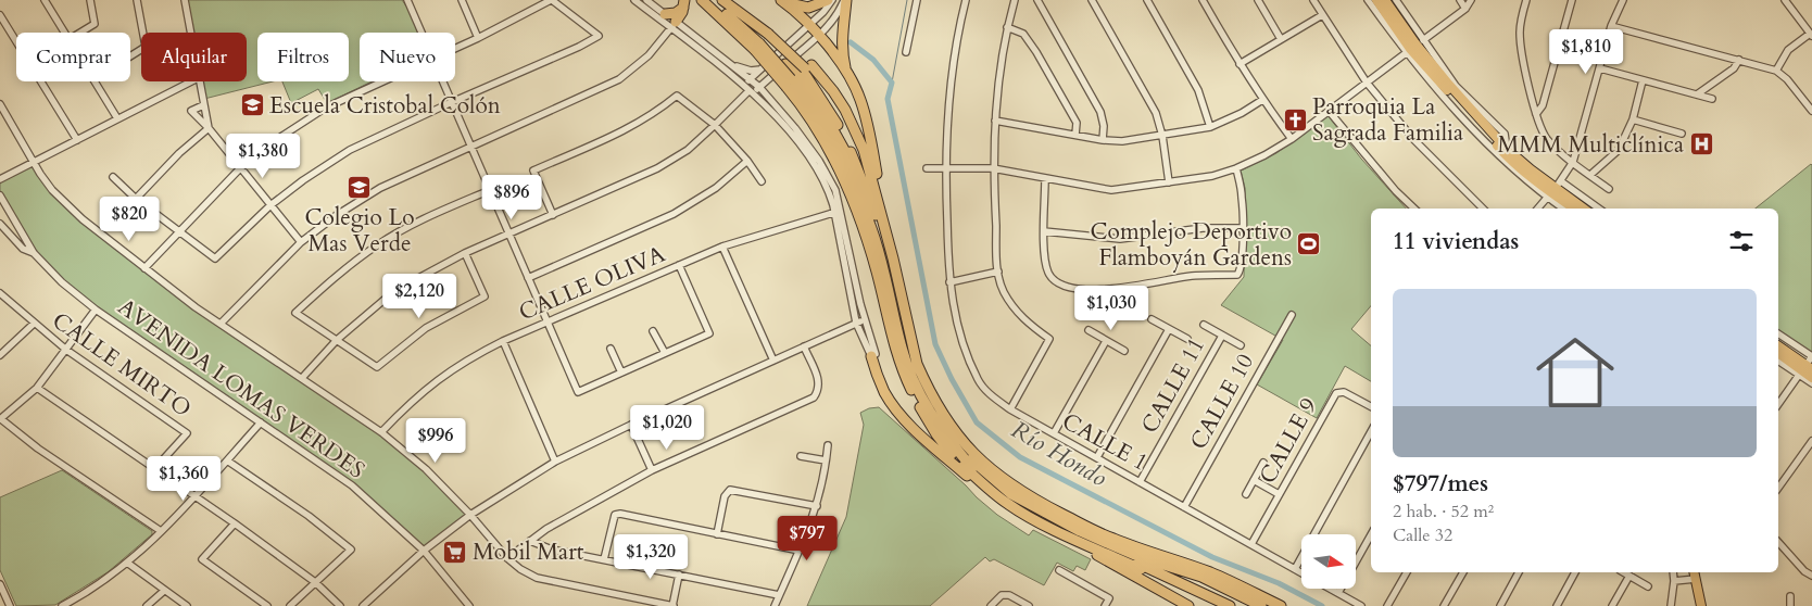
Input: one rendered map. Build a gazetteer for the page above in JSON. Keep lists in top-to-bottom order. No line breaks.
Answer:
{"streets":{"street":["CALLE OLIVA","CALLE MIRTO","CALLE 11","AVENIDA LOMAS VERDES","CALLE 10","CALLE 9","CALLE 1"]},"crossings":[["CALLE 11","CALLE 1"],["CALLE 10","CALLE 1"],["CALLE 9","CALLE 1"]],"water":["Río Hondo"],"places":{"school or university":["Escuela Cristobal Colón","Colegio Lo Mas Verde"],"church":["Parroquia La Sagrada Familia"],"hospital":["MMM Multiclínica"],"sports":["Complejo Deportivo Flamboyán Gardens"],"supermarket":["Mobil Mart"]},"north":"right","page":{"price":["$1,810","$1,380","$896","$820","$2,120","$1,030","$1,020","$996","$1,360","$797","$1,320"],"chip":["Comprar","Alquilar","Filtros","Nuevo"],"heading":"11 viviendas","list":[{"name":"$797/mes","note":"2 hab. · 52 m² · Calle 32"}]}}
